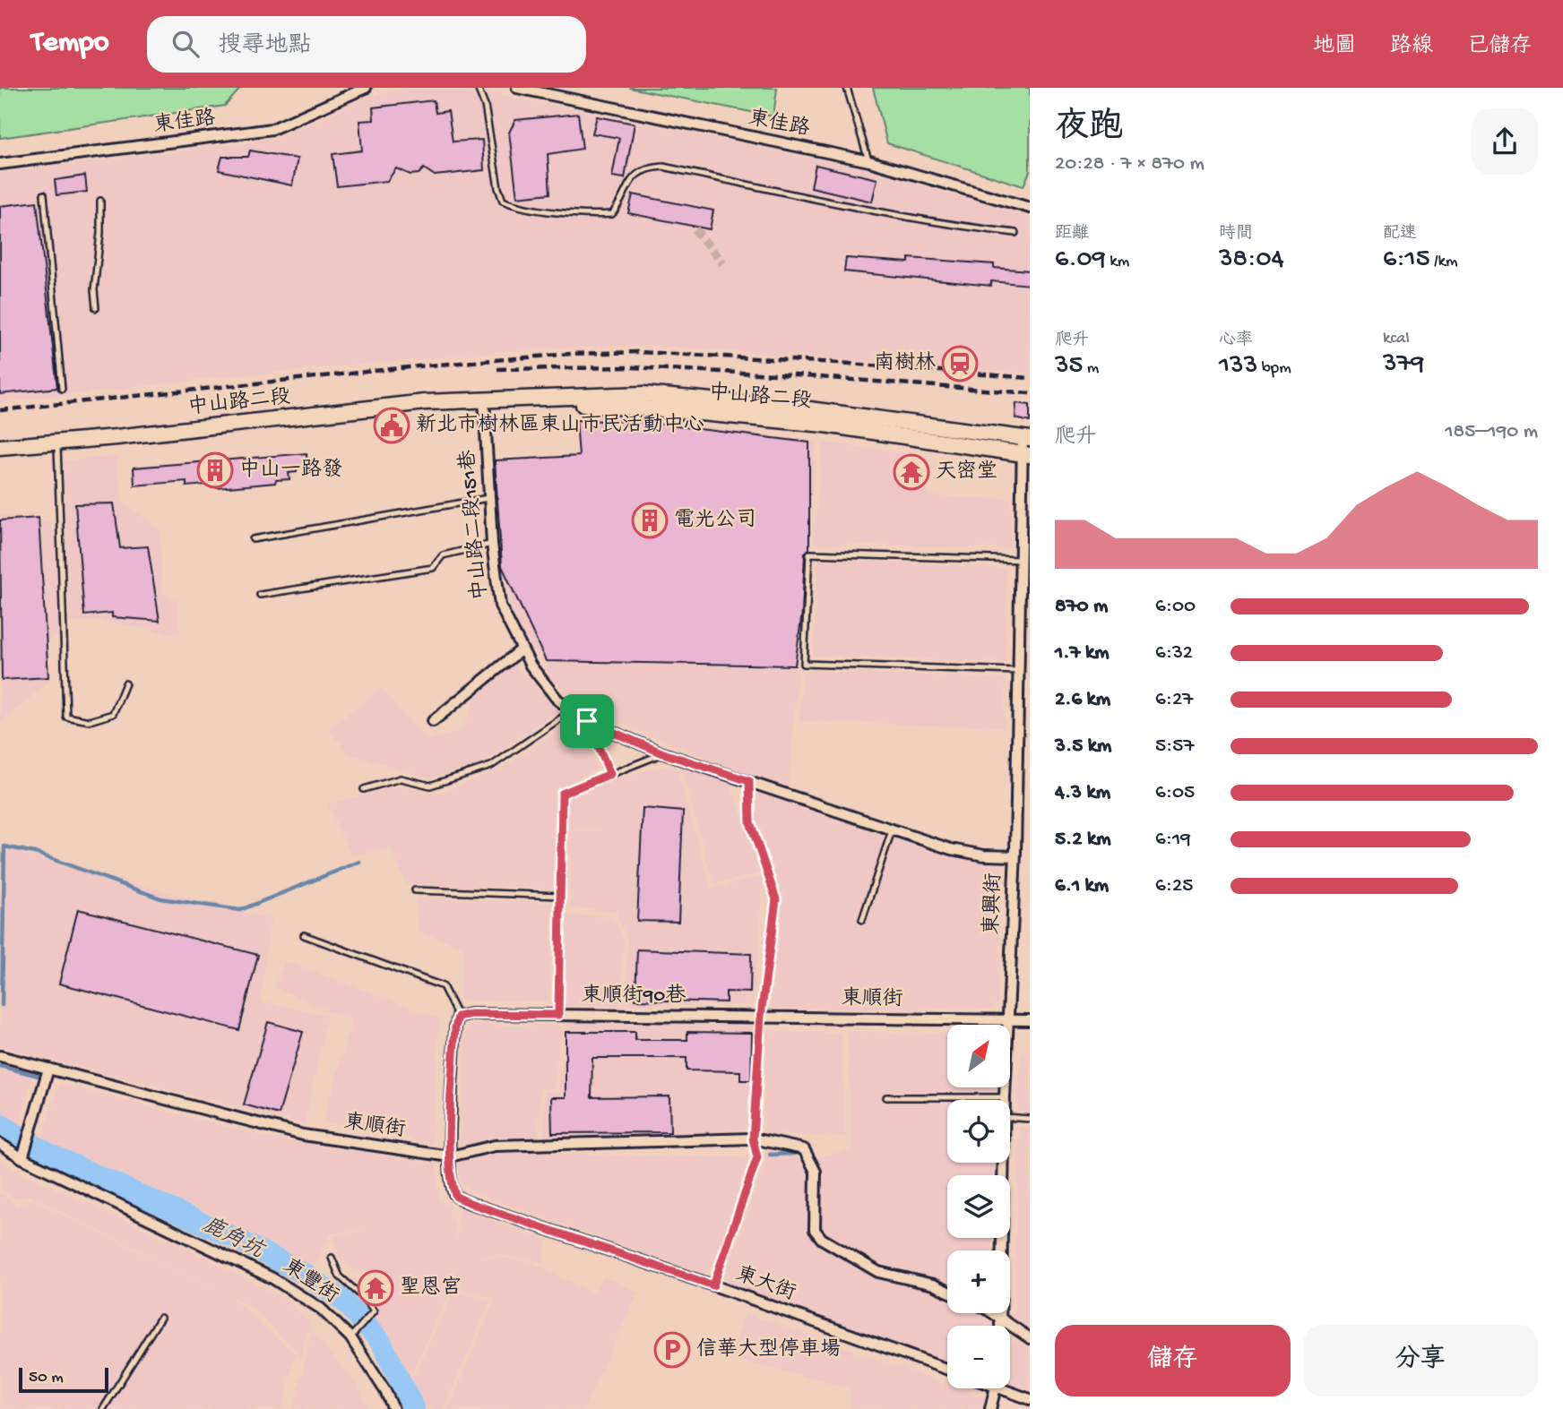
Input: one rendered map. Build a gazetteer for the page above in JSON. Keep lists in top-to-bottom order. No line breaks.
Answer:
{"streets":{"main road":["中山路二段"],"street":["東佳路","中山路二段151巷","東興街","東順街90巷","東順街","東豐街","東大街"]},"crossings":[["中山路二段","中山路二段151巷"],["中山路二段","東興街"],["中山路二段151巷","東興街"],["東興街","東順街"],["東順街90巷","東順街"],["東順街","東大街"]],"water":["鹿角坑"],"places":{"station":["南樹林"],"public building":["新北市樹林區東山市民活動中心"],"building":["中山一路發","電光公司"],"temple":["天密堂","聖恩宮"],"parking":["信華大型停車場"]},"scale_bar":"50 m","north":"top right","page":{"header":"Tempo","search":"搜尋地點","nav":["地圖","路線","已儲存"],"heading":["夜跑","20:28 · 7 × 870 m"],"stats":[["距離","6.09 km"],["時間","38:04"],["配速","6:15 /km"],["爬升","35 m"],["心率","133 bpm"],["kcal","379"]],"chart":["爬升","185–190 m"],"list":[{"name":"870 m","note":"6:00"},{"name":"1.7 km","note":"6:32"},{"name":"2.6 km","note":"6:27"},{"name":"3.5 km","note":"5:57"},{"name":"4.3 km","note":"6:05"},{"name":"5.2 km","note":"6:19"},{"name":"6.1 km","note":"6:25"}],"map_buttons":["+","−"],"buttons":["儲存","分享"],"scale":"50 m"}}
